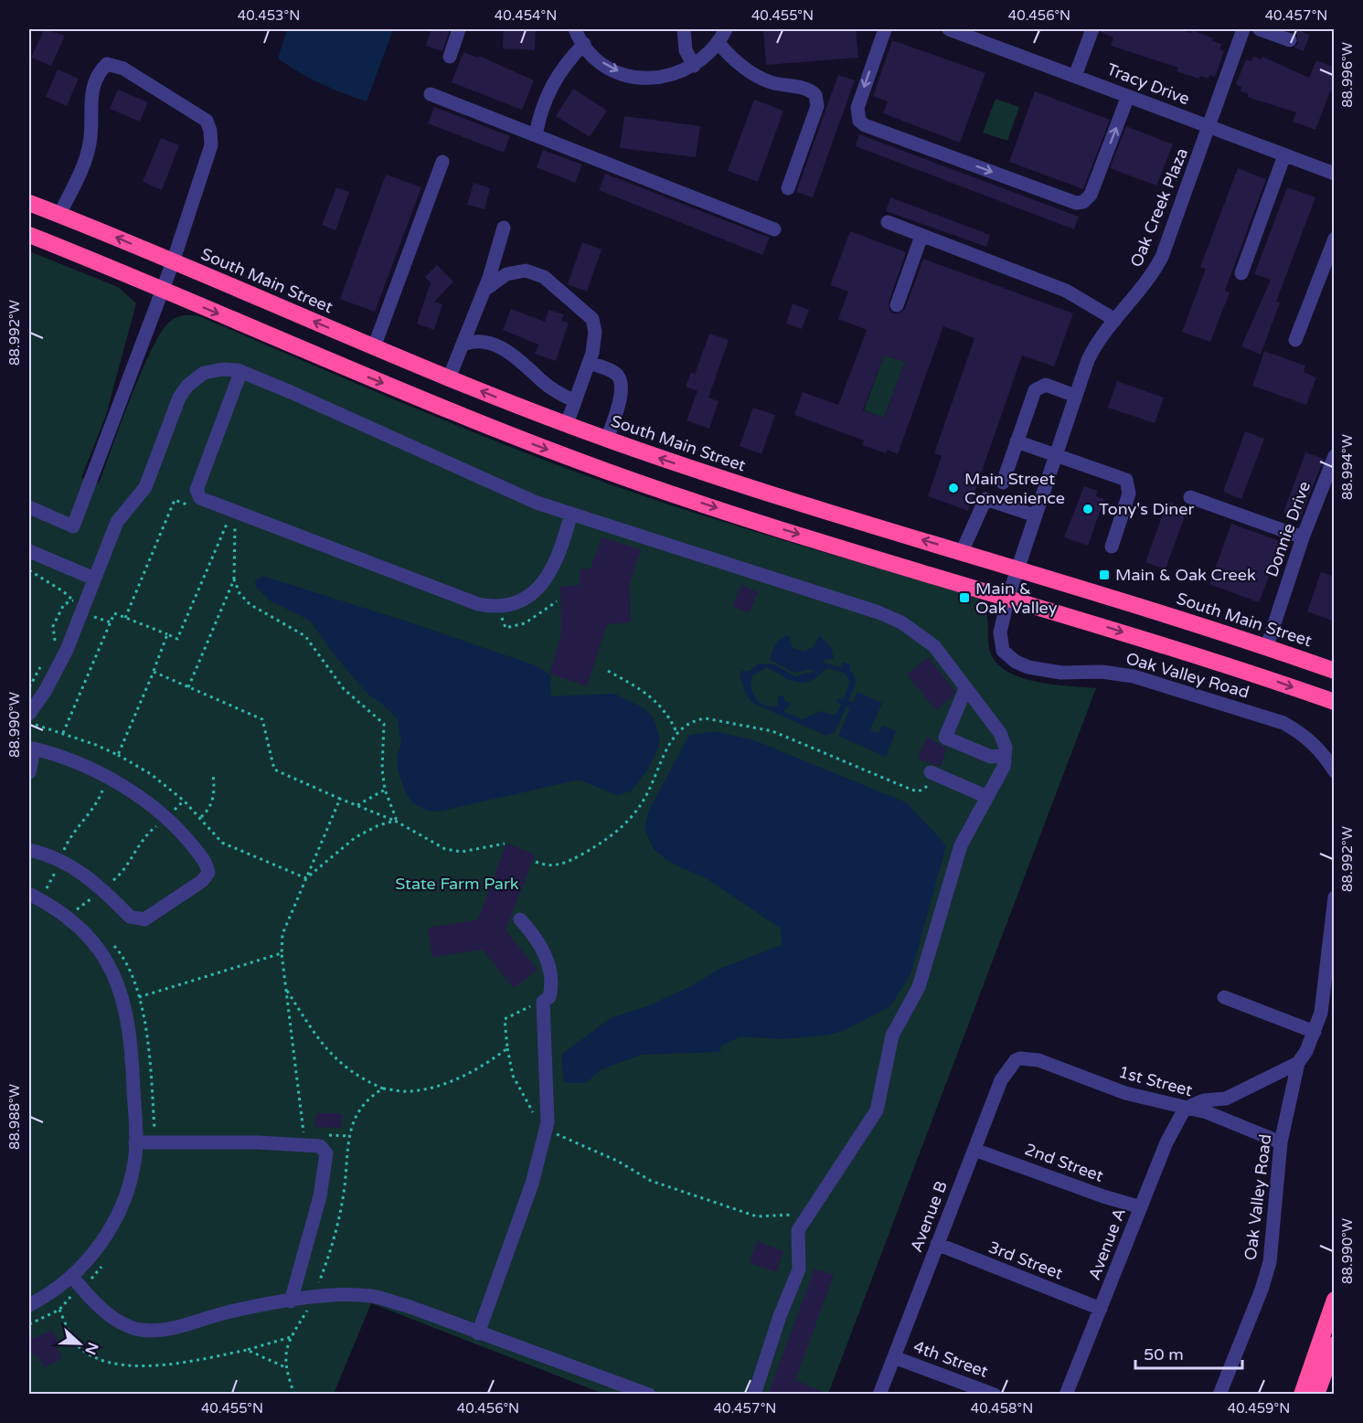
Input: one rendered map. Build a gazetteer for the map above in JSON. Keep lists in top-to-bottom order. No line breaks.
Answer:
{"streets":{"highway":["South Main Street"],"street":["Tracy Drive","Oak Creek Plaza","Donnie Drive","Oak Valley Road","1st Street","2nd Street","Avenue B","Avenue A","3rd Street","4th Street"]},"crossings":[["Tracy Drive","Oak Creek Plaza"],["Oak Creek Plaza","South Main Street"],["Oak Creek Plaza","Oak Valley Road"],["South Main Street","Donnie Drive"],["Oak Valley Road","1st Street"],["1st Street","Avenue B"],["1st Street","Avenue A"],["2nd Street","Avenue B"],["2nd Street","Avenue A"],["Avenue B","3rd Street"],["Avenue B","4th Street"],["Avenue A","3rd Street"]],"parks":["State Farm Park"],"places":{"other":["Main Street Convenience","Tony's Diner"],"transit":["Main & Oak Creek","Main & Oak Valley"]},"scale_bar":"50 m","north":"right","coordinates":["40.453°N","40.454°N","40.455°N","40.456°N","40.457°N","88.996°W","88.992°W","88.994°W","88.990°W","88.988°W","40.458°N","40.459°N"]}
